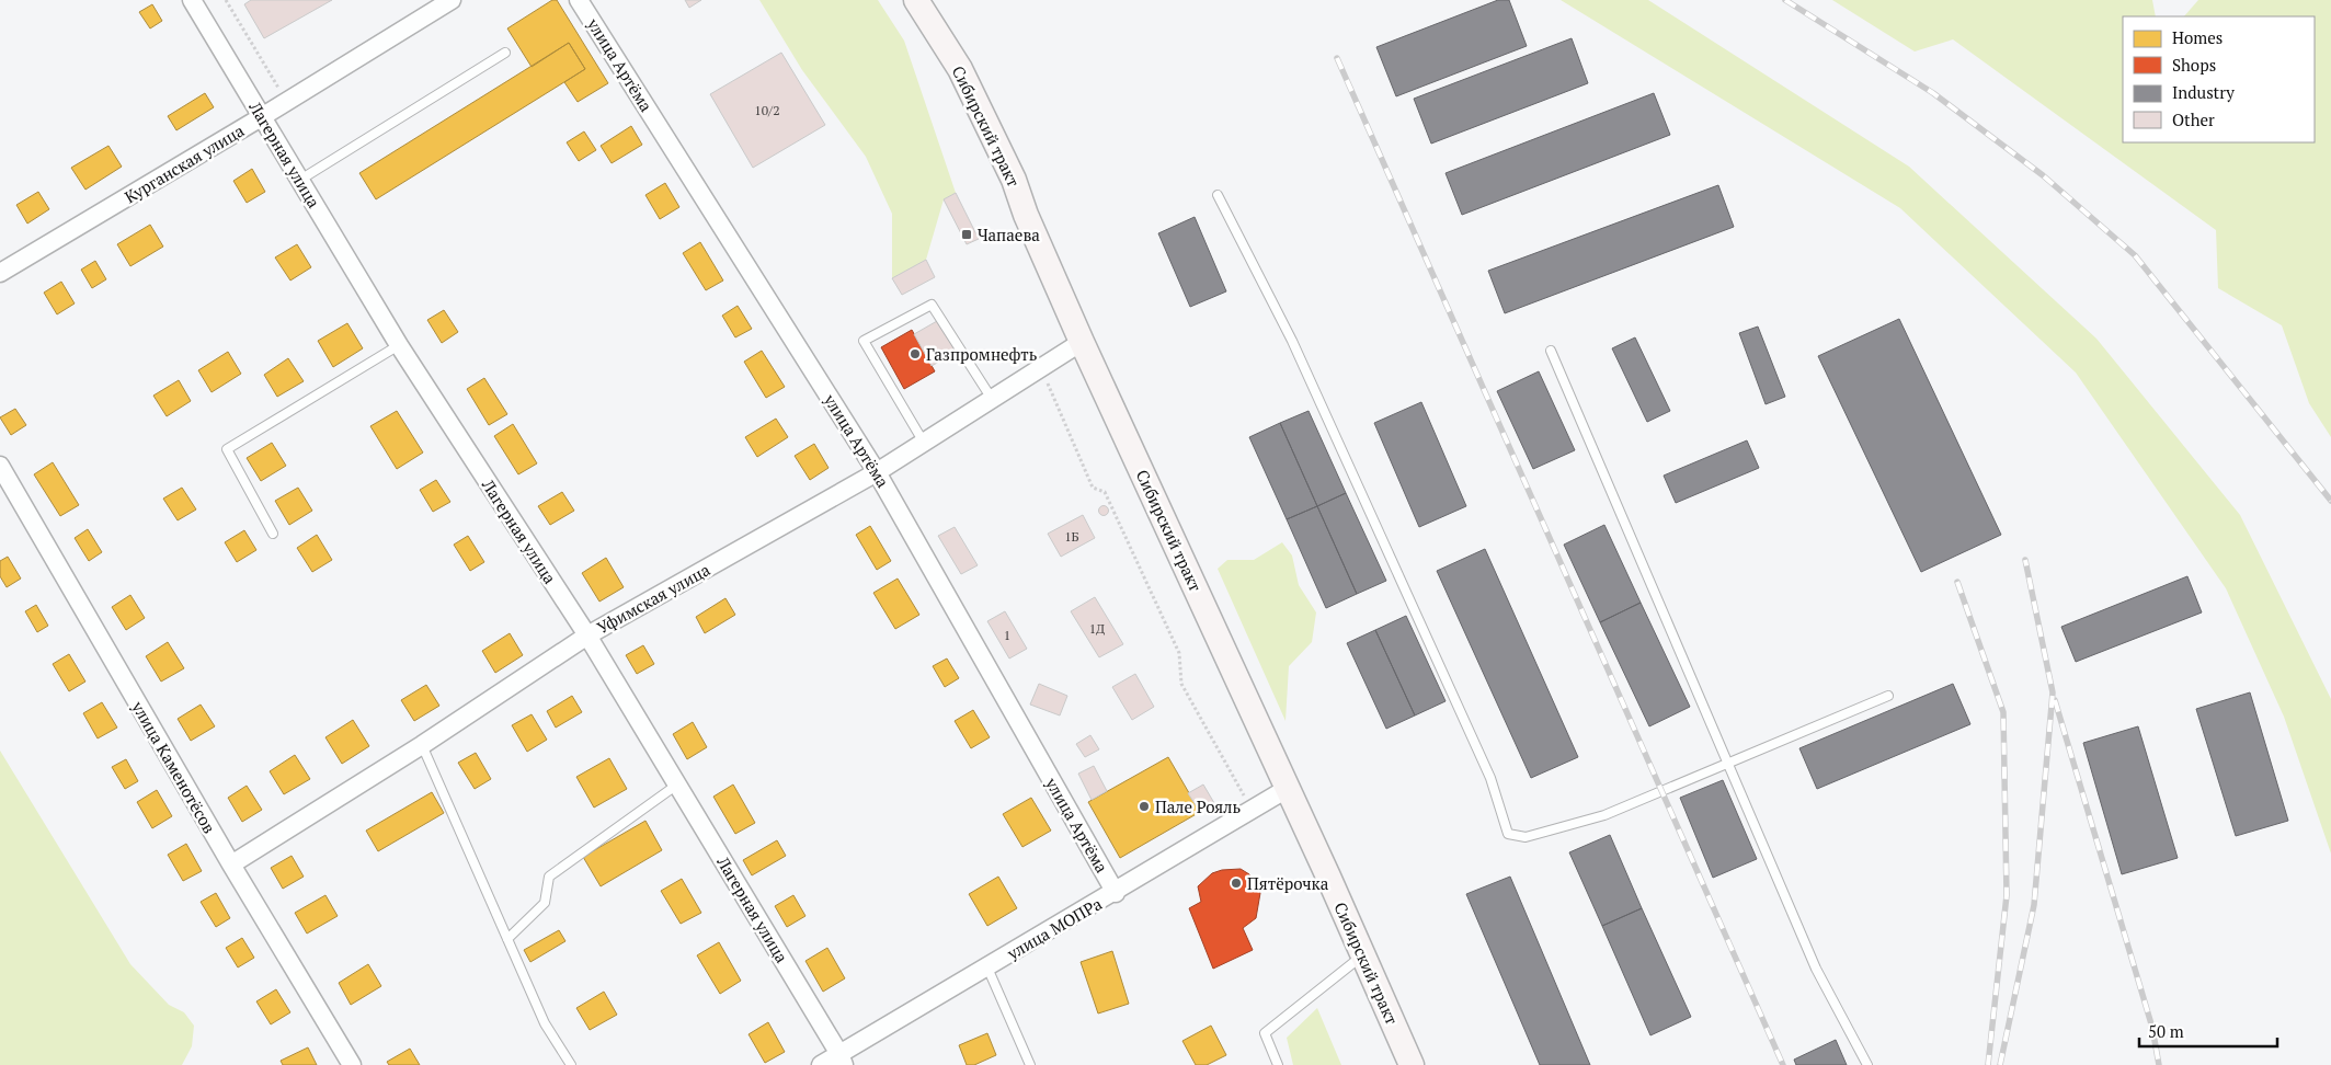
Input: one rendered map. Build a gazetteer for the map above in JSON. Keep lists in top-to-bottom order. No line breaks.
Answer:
{"streets":{"main road":["Сибирский тракт"],"street":["улица Артёма","Лагерная улица","Курганская улица","Уфимская улица","улица Каменотёсов","улица МОПРа"]},"crossings":[["улица Артёма","Уфимская улица"],["улица Артёма","улица МОПРа"],["Сибирский тракт","Уфимская улица"],["Сибирский тракт","улица МОПРа"],["Лагерная улица","Курганская улица"],["Лагерная улица","Уфимская улица"],["Лагерная улица","улица МОПРа"],["Уфимская улица","улица Каменотёсов"]],"places":{"transit":["Чапаева"],"other":["Газпромнефть","Пале Рояль","Пятёрочка"]},"house_numbers":["10/2","1Б","1Д","1"],"legend":["Homes","Shops","Industry","Other"],"scale_bar":"50 m"}
